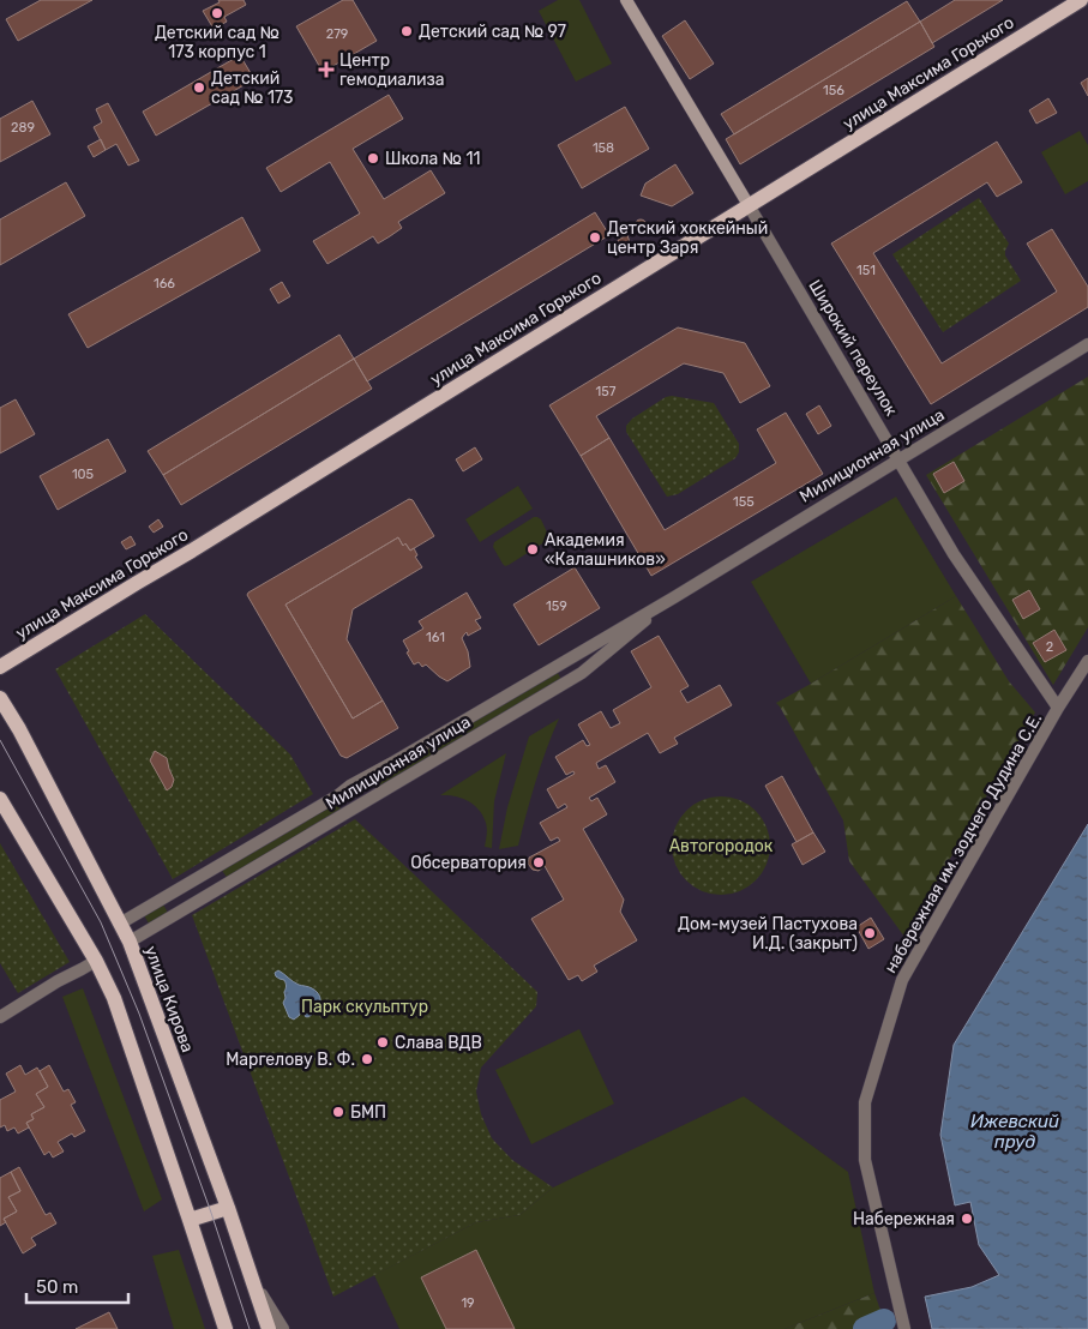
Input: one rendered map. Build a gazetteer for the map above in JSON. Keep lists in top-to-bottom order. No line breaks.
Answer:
{"streets":{"main road":["улица Максима Горького","улица Кирова"],"street":["Широкий переулок","Милиционная улица","набережная им. зодчего Дудина С.Е."]},"crossings":[["улица Максима Горького","Широкий переулок"],["Широкий переулок","Милиционная улица"],["Широкий переулок","набережная им. зодчего Дудина С.Е."],["Милиционная улица","улица Кирова"]],"water":["Ижевский пруд"],"parks":["Автогородок","Парк скульптур"],"places":{"other":["Детский сад № 173 корпус 1","Детский сад № 97","Детский сад № 173","Школа № 11","Детский хоккейный центр Заря","Академия «Калашников»","Обсерватория","Дом-музей Пастухова И.Д. (закрыт)","Слава ВДВ","Маргелову В. Ф.","БМП","Набережная"],"health":["Центр гемодиализа"]},"house_numbers":["279","156","289","158","151","166","157","105","155","159","161","2","19"],"scale_bar":"50 m"}
